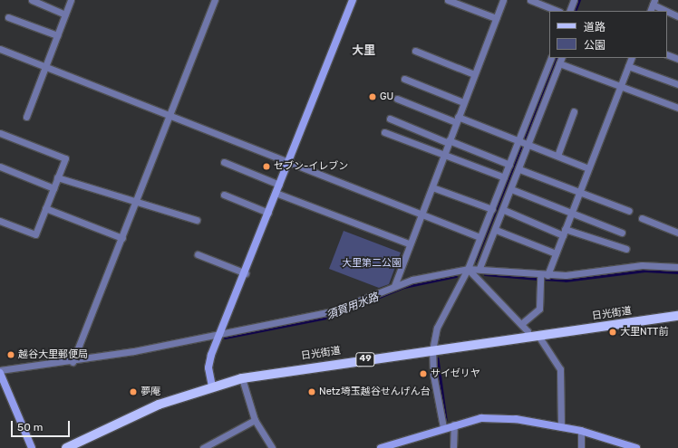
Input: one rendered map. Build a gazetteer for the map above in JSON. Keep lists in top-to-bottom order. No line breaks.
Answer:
{"streets":{"main road":["日光街道","49"]},"districts":["大里"],"water":["須賀用水路"],"parks":["大里第二公園"],"places":["GU","セブン-イレブン","大里NTT前","越谷大里郵便局","サイゼリヤ","夢庵","Netz埼玉越谷せんげん台"],"legend":["道路","公園"],"scale_bar":"50 m"}
